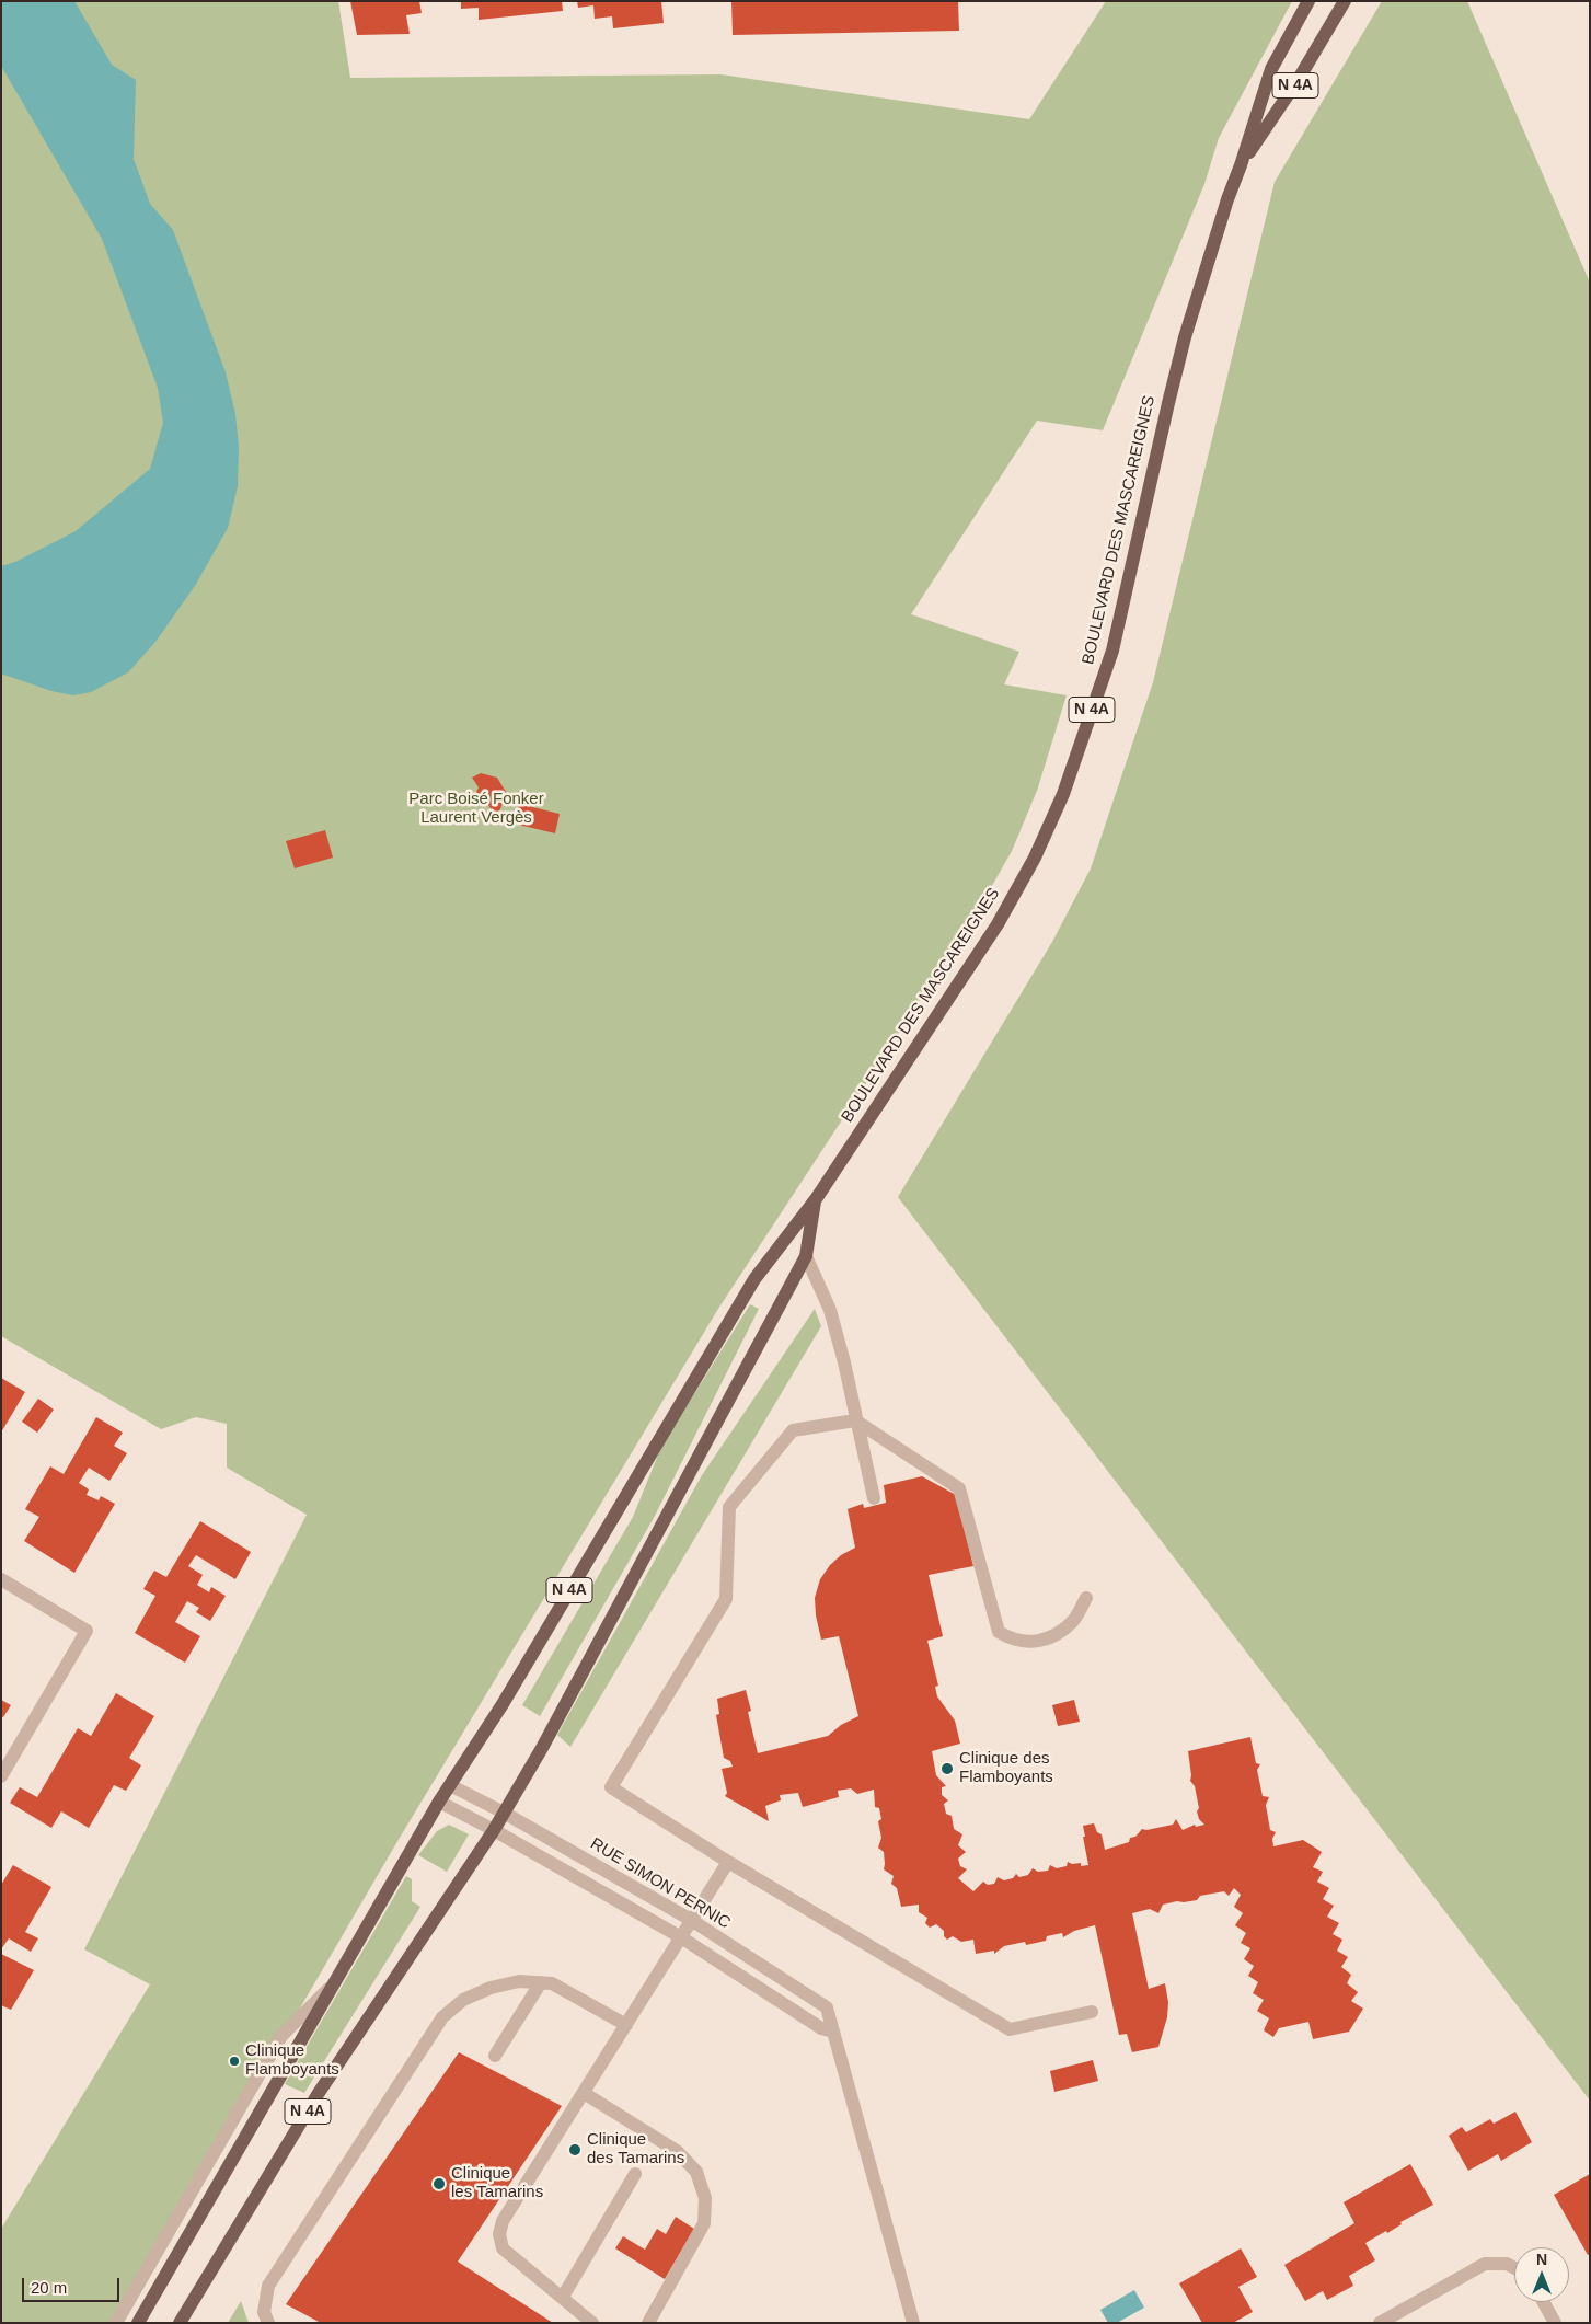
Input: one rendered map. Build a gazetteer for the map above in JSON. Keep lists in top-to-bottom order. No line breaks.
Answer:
{"streets":{"main road":["N 4A","BOULEVARD DES MASCAREIGNES"],"street":["RUE SIMON PERNIC"]},"crossings":[["N 4A","BOULEVARD DES MASCAREIGNES"],["N 4A","RUE SIMON PERNIC"]],"parks":["Parc Boisé Fonker Laurent Vergès"],"places":["Clinique des Flamboyants","Clinique Flamboyants","Clinique des Tamarins","Clinique les Tamarins"],"scale_bar":"20 m","north":"top"}
